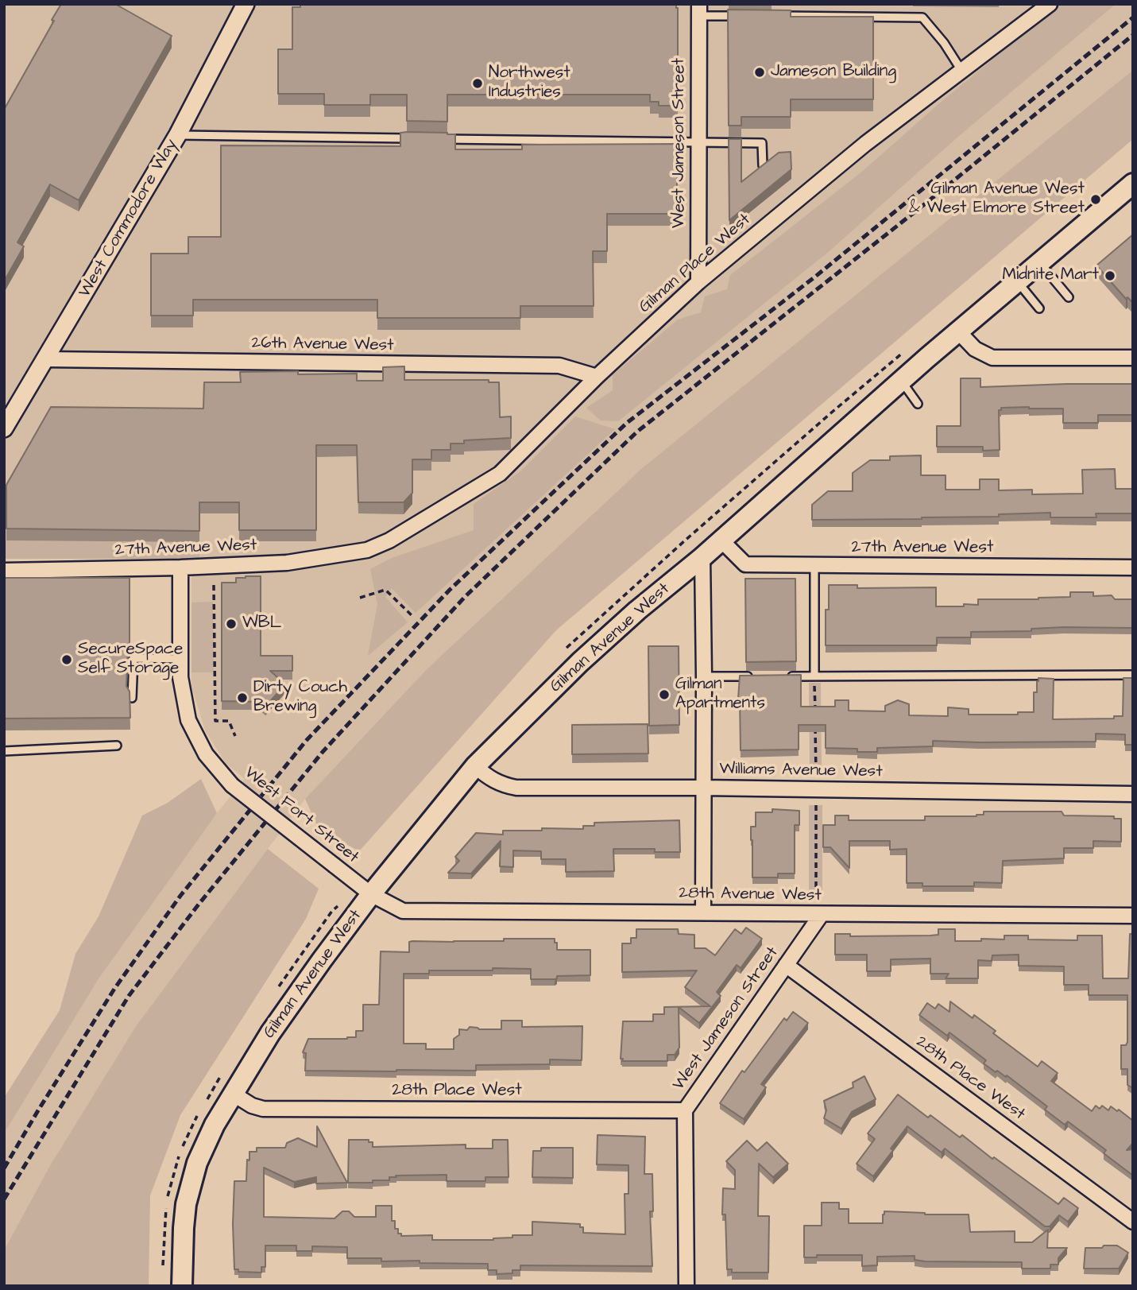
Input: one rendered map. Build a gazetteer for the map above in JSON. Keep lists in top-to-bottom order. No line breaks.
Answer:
{"streets":{"main road":["Gilman Avenue West"],"street":["West Jameson Street","West Commodore Way","Gilman Place West","26th Avenue West","27th Avenue West","Williams Avenue West","West Fort Street","28th Avenue West","28th Place West"]},"crossings":[["West Jameson Street","Gilman Place West"],["West Jameson Street","28th Avenue West"],["West Jameson Street","28th Place West"],["West Commodore Way","26th Avenue West"],["Gilman Place West","26th Avenue West"],["Gilman Place West","27th Avenue West"],["27th Avenue West","Gilman Avenue West"],["27th Avenue West","West Fort Street"],["Gilman Avenue West","Williams Avenue West"],["Gilman Avenue West","West Fort Street"],["Gilman Avenue West","28th Avenue West"],["Gilman Avenue West","28th Place West"],["West Fort Street","28th Avenue West"]],"places":["Jameson Building","Northwest Industries","Gilman Avenue West & West Elmore Street","Midnite Mart","WBL","SecureSpace Self Storage","Gilman Apartments","Dirty Couch Brewing"]}
